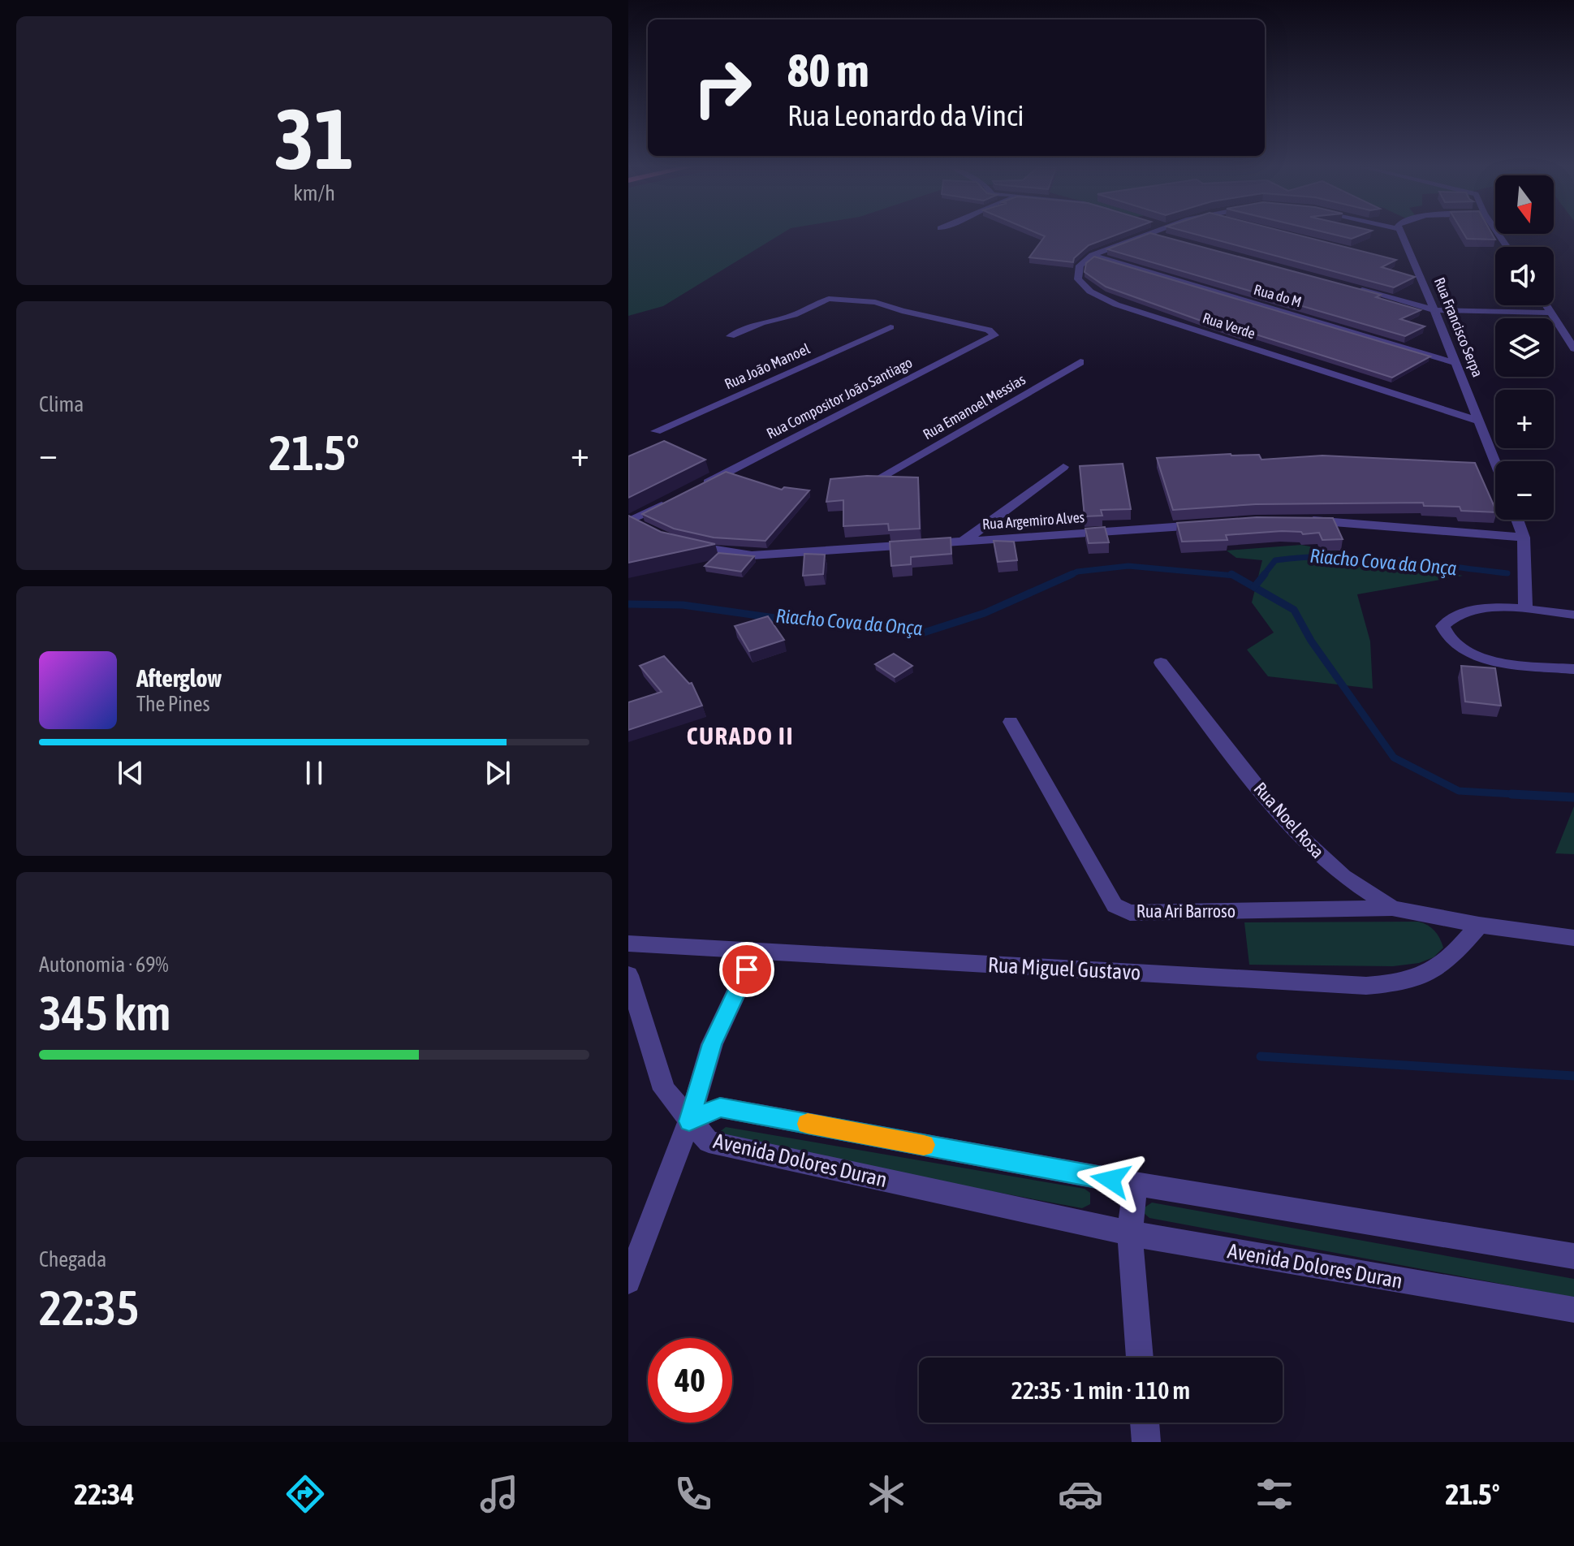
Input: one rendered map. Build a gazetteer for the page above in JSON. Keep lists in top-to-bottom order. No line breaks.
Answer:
{"streets":{"street":["Rua do M","Rua Verde","Rua Francisco Serpa","Rua João Manoel","Rua Compositor João Santiago","Rua Emanoel Messias","Rua Argemiro Alves","Rua Noel Rosa","Rua Ari Barroso","Rua Miguel Gustavo","Avenida Dolores Duran"]},"crossings":[["Rua do M","Rua Verde"],["Rua do M","Rua Francisco Serpa"],["Rua Verde","Rua Francisco Serpa"],["Rua Noel Rosa","Rua Ari Barroso"],["Rua Noel Rosa","Rua Miguel Gustavo"]],"districts":["CURADO II"],"water":["Riacho Cova da Onça"],"north":"bottom","page":{"tile":[["31","km/h"],"Clima",["Autonomia · 69%","345 km"],["Chegada","22:35"]],"turn":["80 m","Rua Leonardo da Vinci"],"map_buttons":["+","−"],"heat":["−","21.5°","+"],"song":["Afterglow","The Pines"],"limit":"40","trip":"22:35 · 1 min · 110 m","tabs":["22:34","21.5°"]}}
